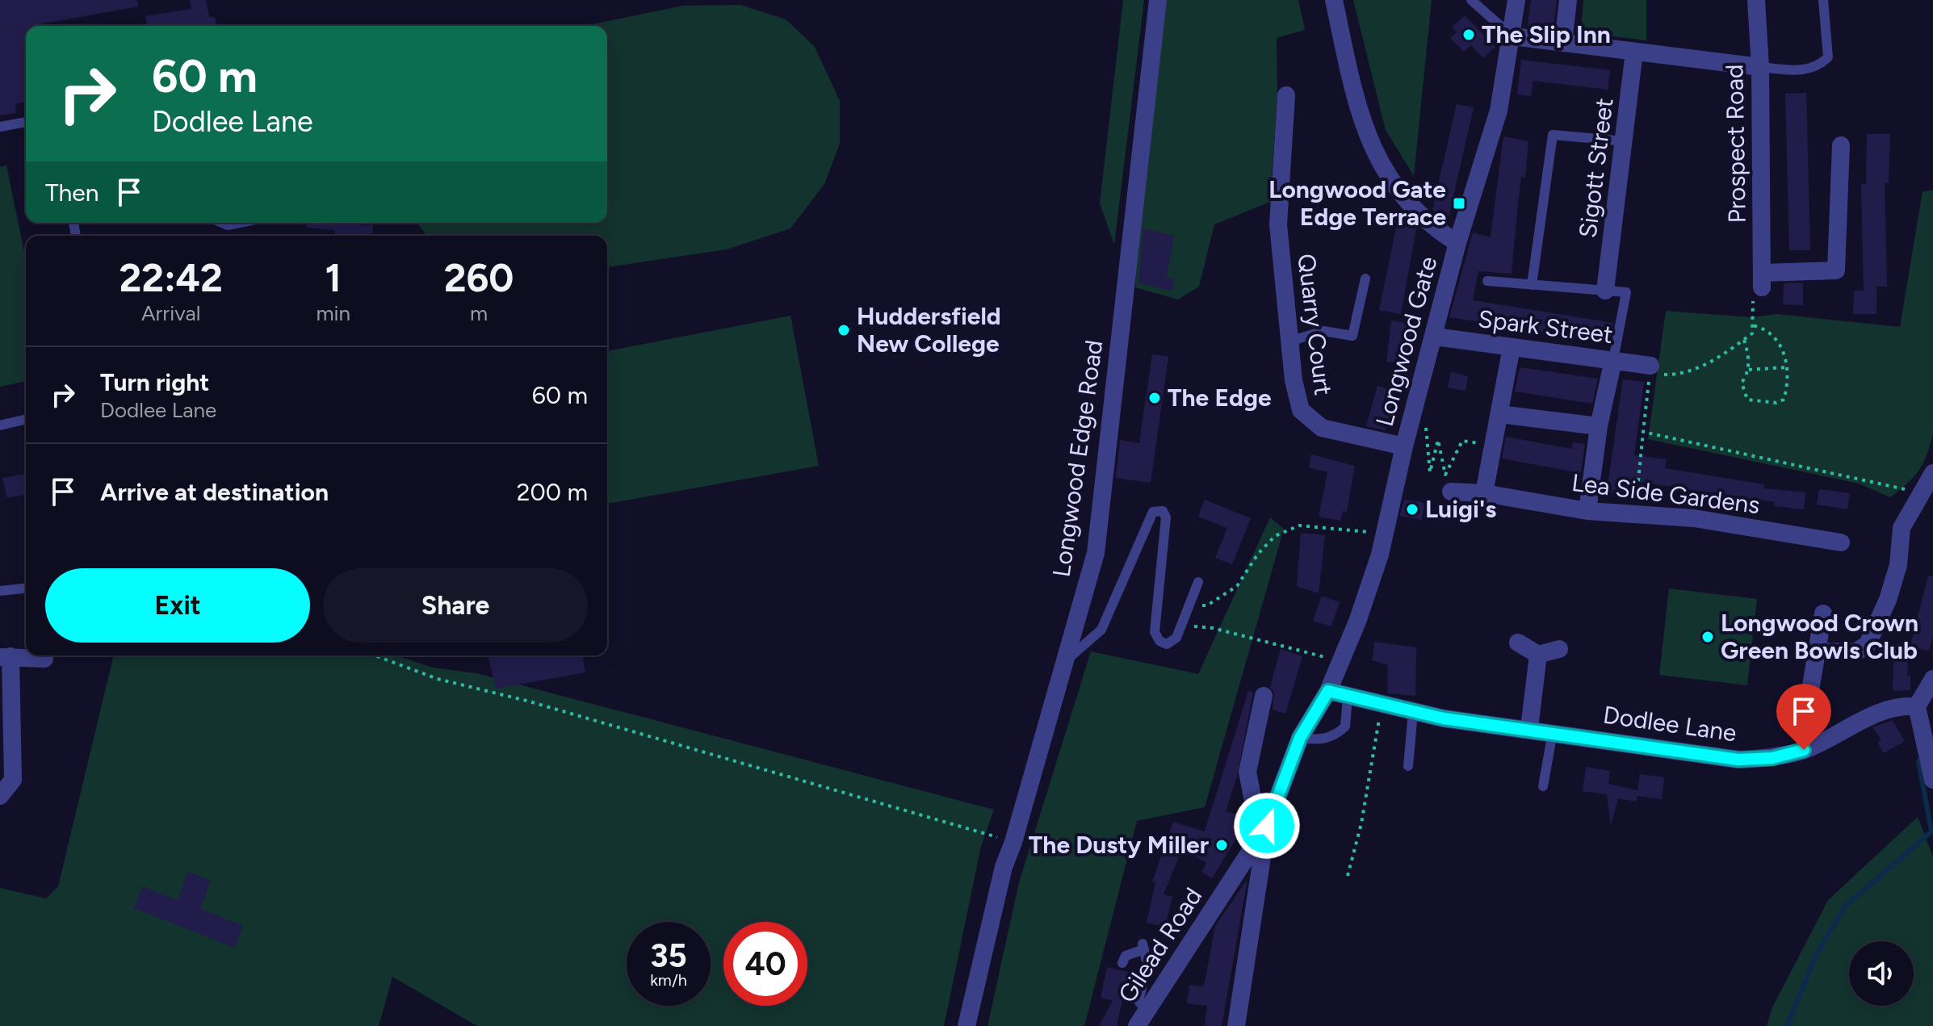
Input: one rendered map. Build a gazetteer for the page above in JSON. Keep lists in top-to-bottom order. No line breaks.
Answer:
{"streets":{"street":["Prospect Road","Sigott Street","Quarry Court","Spark Street","Longwood Gate","Longwood Edge Road","Lea Side Gardens","Dodlee Lane","Gilead Road"]},"crossings":[["Quarry Court","Longwood Gate"],["Spark Street","Longwood Gate"],["Longwood Gate","Dodlee Lane"],["Longwood Gate","Gilead Road"]],"places":{"other":["The Slip Inn","Huddersfield New College","The Edge","Luigi's","Longwood Crown Green Bowls Club","The Dusty Miller"],"transit":["Longwood Gate Edge Terrace"]},"page":{"turn":["60 m","Dodlee Lane"],"then":"Then","eta":["22:42","Arrival","1","min","260","m"],"list":[{"name":"Turn right","note":"Dodlee Lane","value":"60 m"},{"name":"Arrive at destination","value":"200 m"}],"buttons":["Exit","Share"],"speed":"35 km/h","limit":"40"}}
